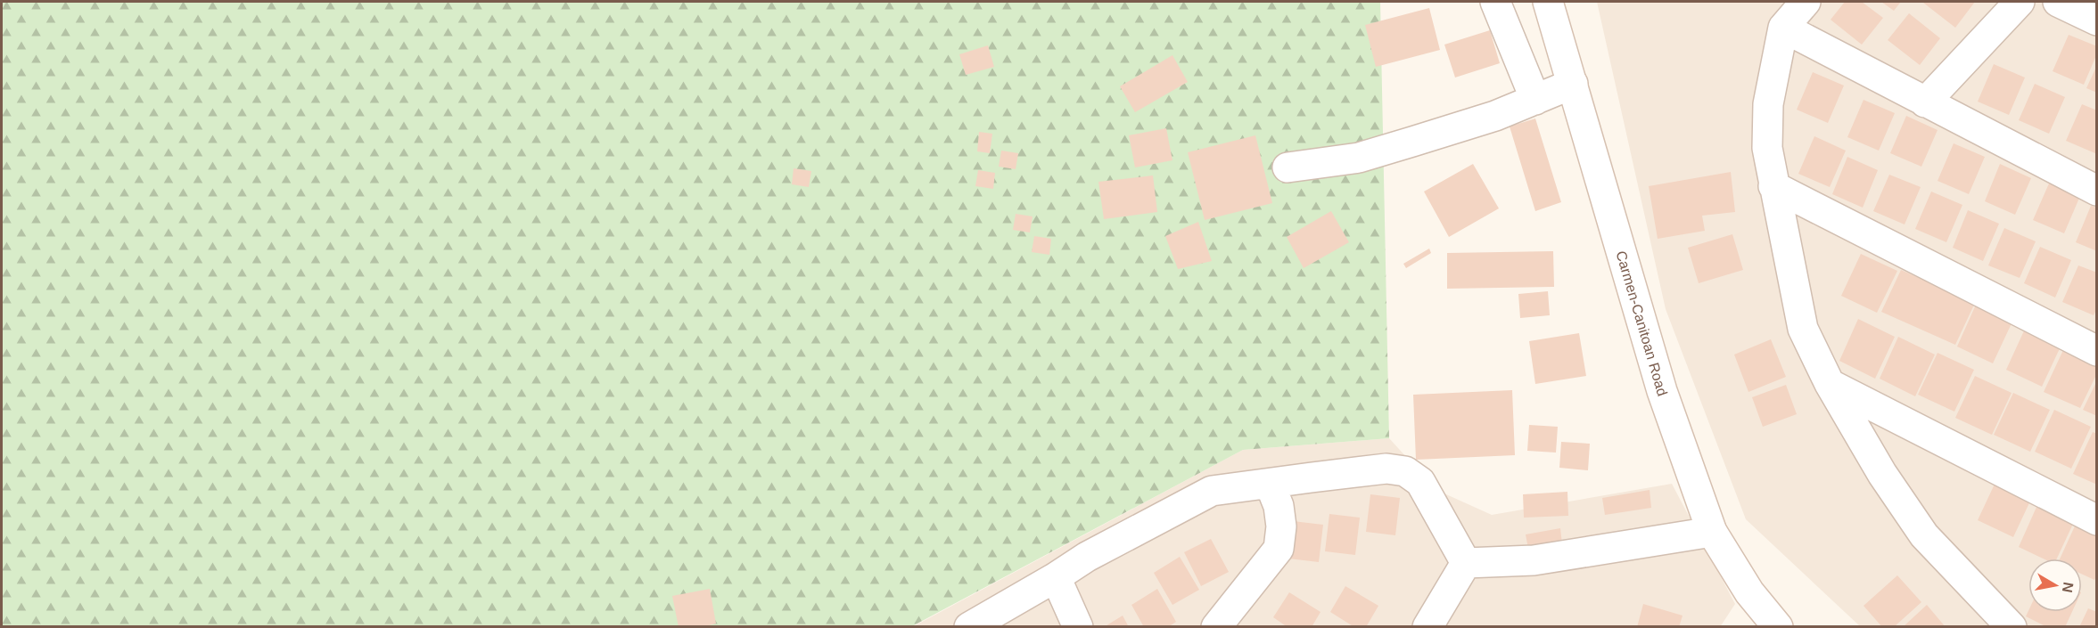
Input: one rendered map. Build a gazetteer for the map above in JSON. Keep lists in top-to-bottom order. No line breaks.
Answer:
{"streets":{"street":["Carmen-Canitoan Road"]},"north":"right"}
